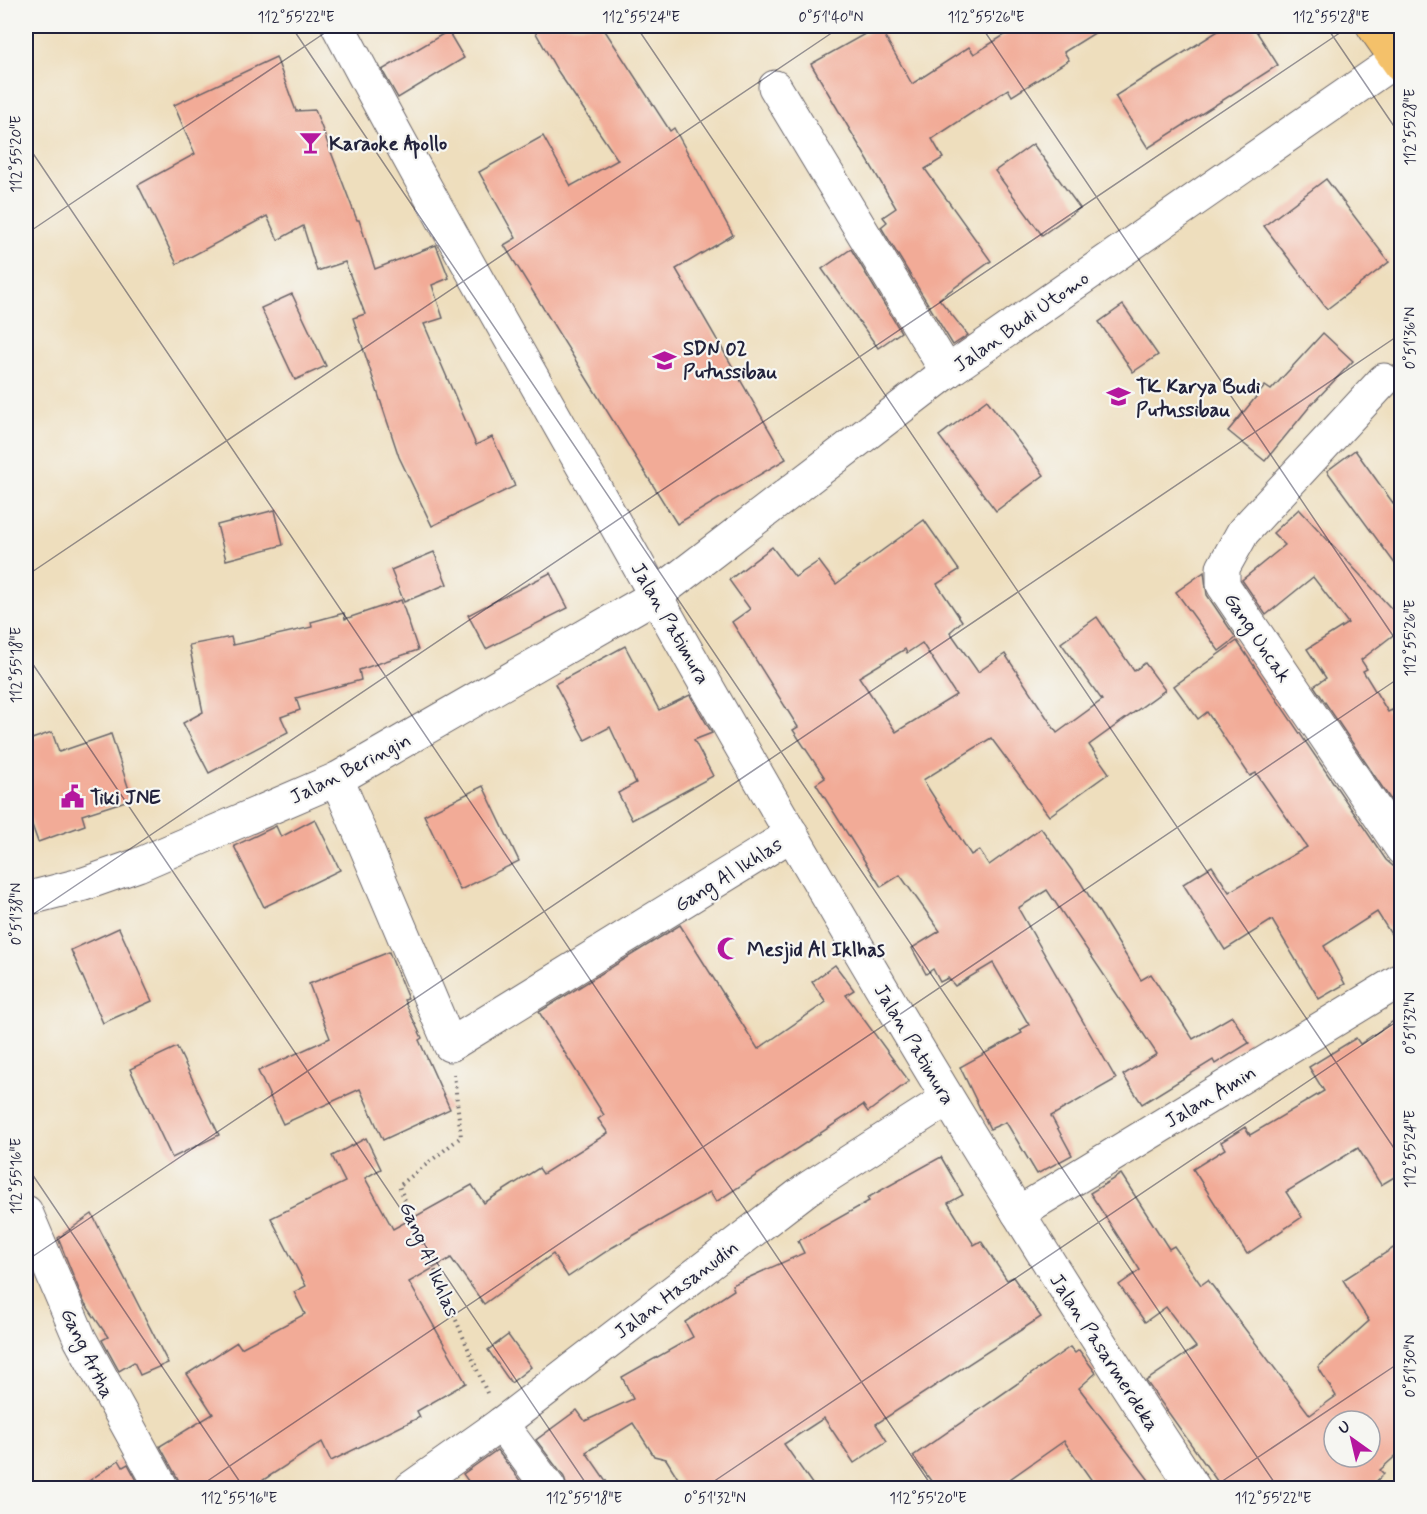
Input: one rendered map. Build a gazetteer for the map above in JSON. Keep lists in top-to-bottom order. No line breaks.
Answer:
{"streets":{"street":["Jalan Budi Utomo","Jalan Patimura","Gang Uncak","Jalan Beringin","Gang Al Ikhlas","Jalan Amin","Jalan Hasanudin","Jalan Pasarmerdeka","Gang Artha"]},"crossings":[["Jalan Budi Utomo","Jalan Patimura"],["Jalan Budi Utomo","Jalan Beringin"],["Jalan Patimura","Jalan Beringin"],["Jalan Patimura","Gang Al Ikhlas"],["Jalan Patimura","Jalan Amin"],["Jalan Patimura","Jalan Hasanudin"],["Jalan Patimura","Jalan Pasarmerdeka"],["Gang Al Ikhlas","Jalan Hasanudin"],["Jalan Amin","Jalan Pasarmerdeka"]],"places":{"bar":["Karaoke Apollo"],"school or university":["SDN 02 Putussibau","TK Karya Budi Putussibau"],"public building":["Tiki JNE"],"mosque":["Mesjid Al Iklhas"]},"north":"top left","coordinates":["112°55'22\"E","112°55'24\"E","0°51'40\"N","112°55'26\"E","112°55'28\"E","112°55'20\"E","0°51'36\"N","112°55'18\"E","0°51'38\"N","0°51'32\"N","112°55'16\"E","0°51'30\"N"]}
